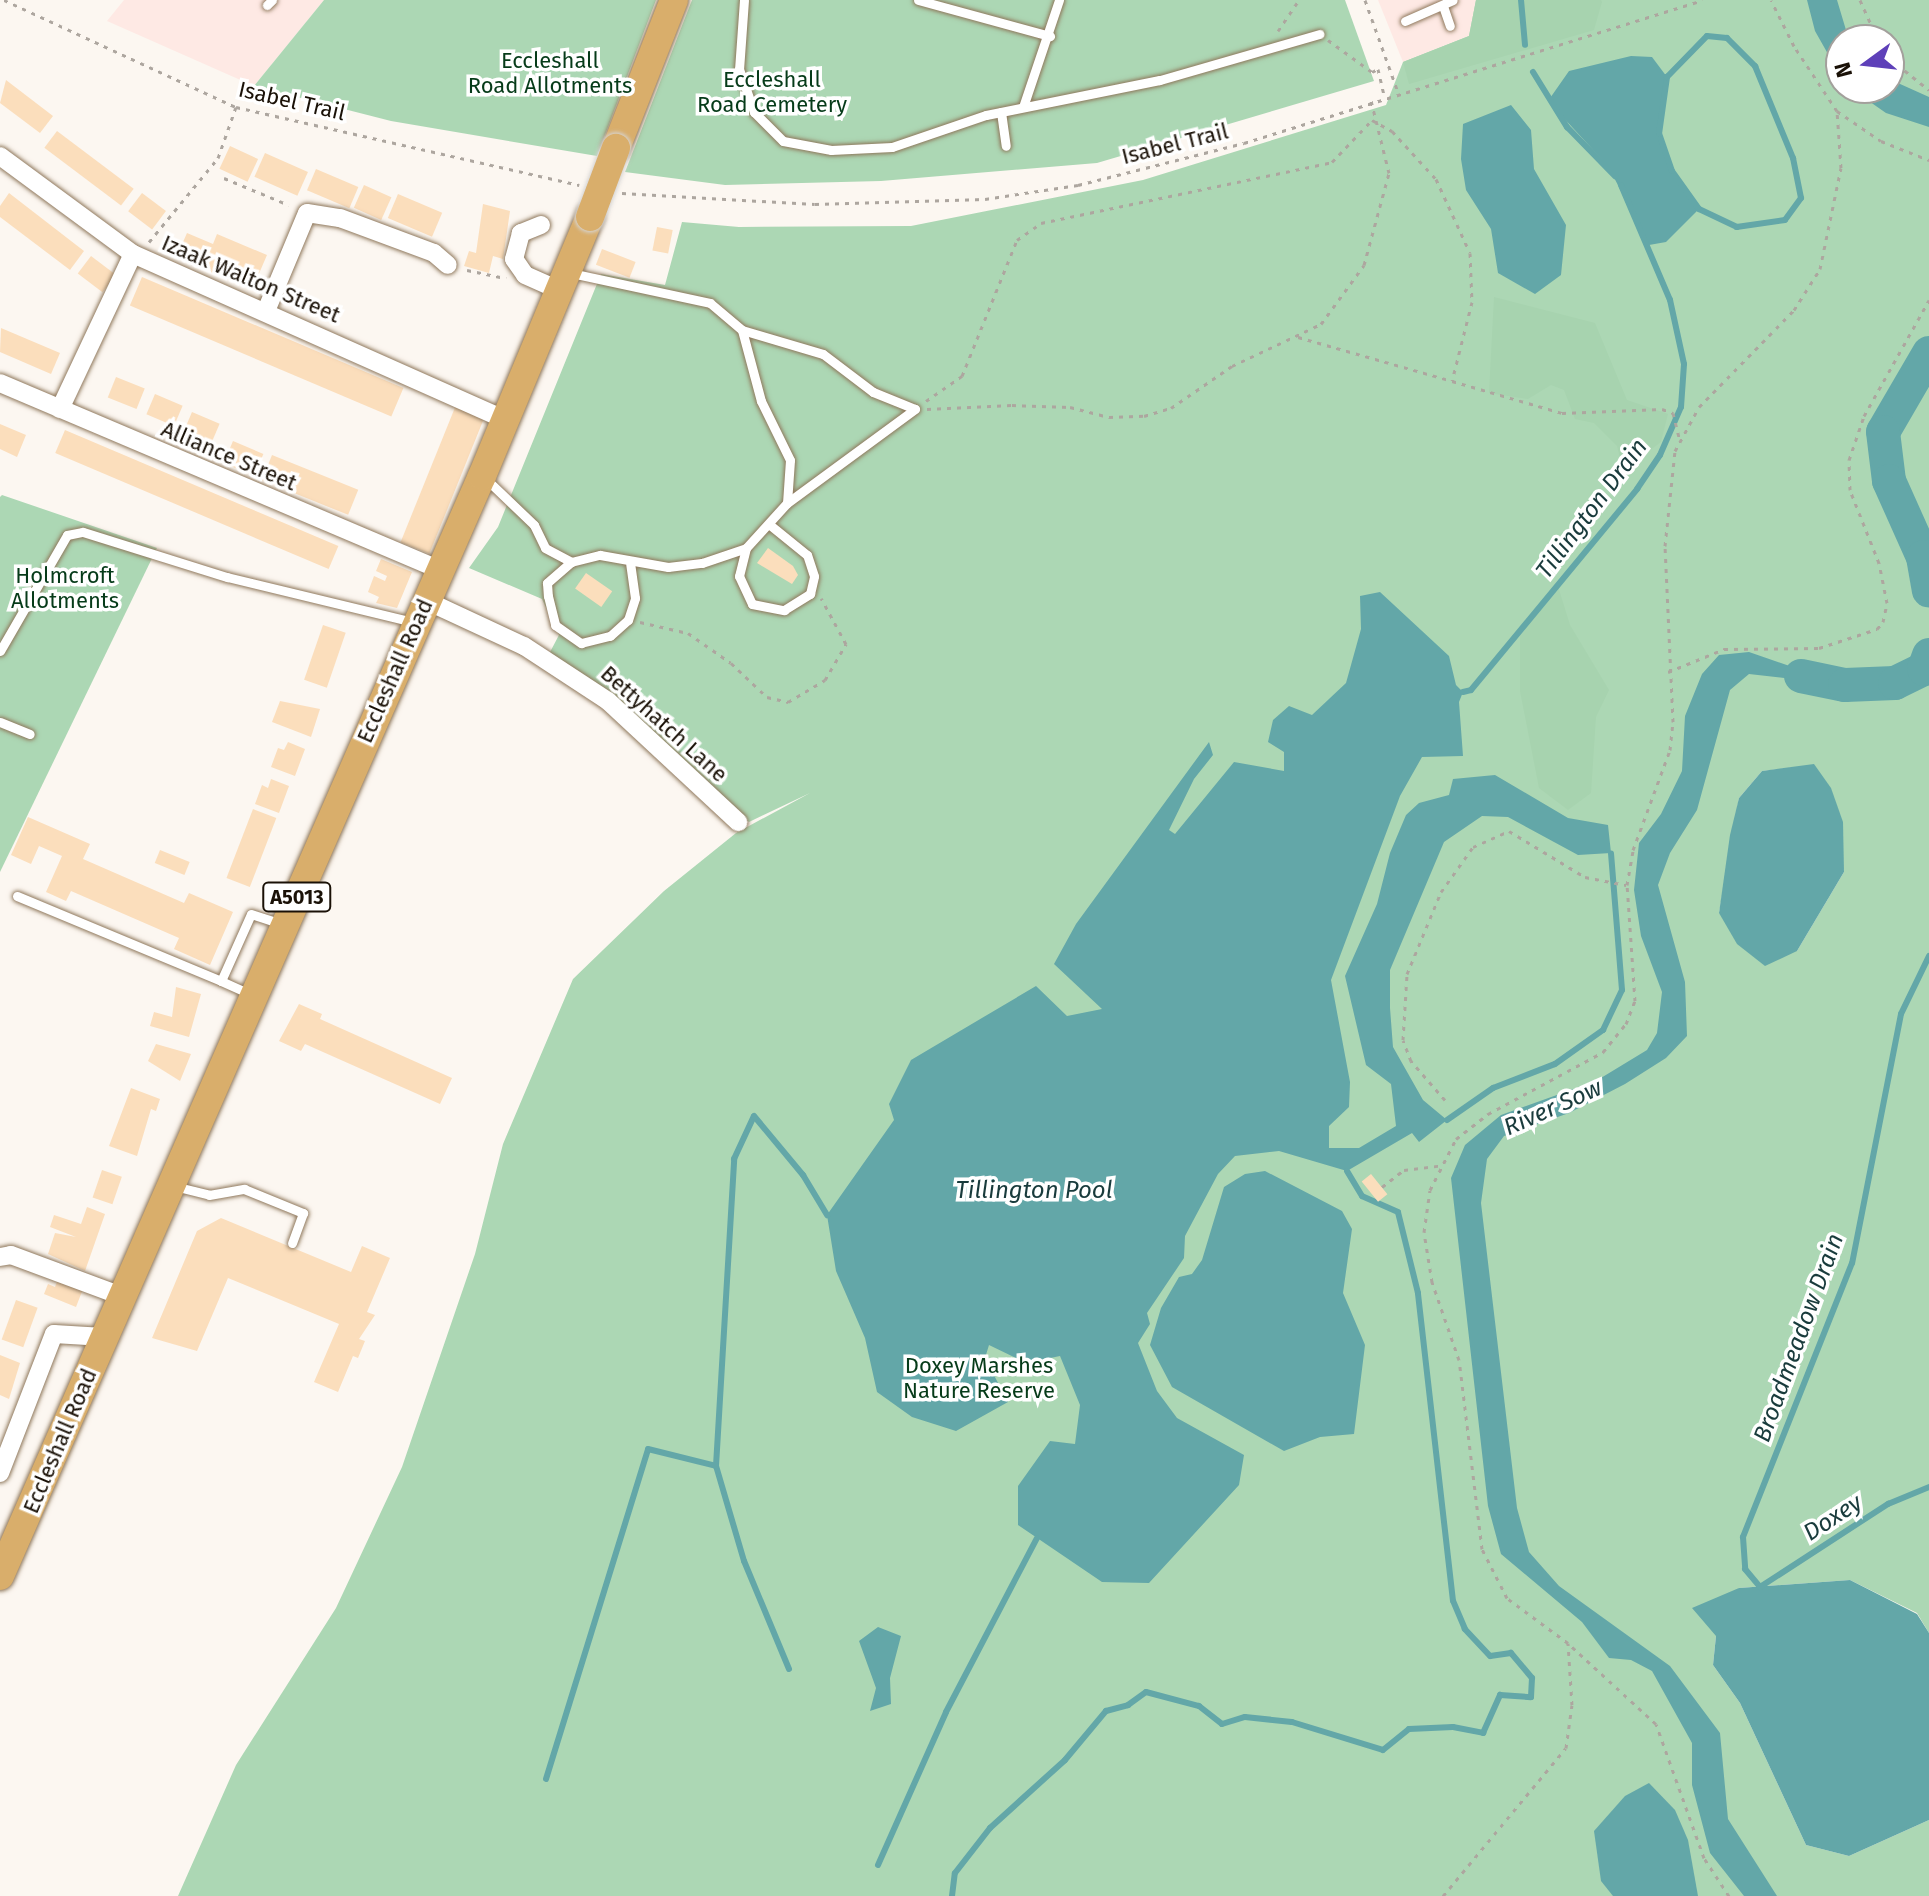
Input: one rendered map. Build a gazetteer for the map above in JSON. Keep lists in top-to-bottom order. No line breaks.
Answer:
{"streets":{"main road":["Eccleshall Road","A5013"],"street":["Izaak Walton Street","Alliance Street","Bettyhatch Lane"],"path":["Isabel Trail"]},"crossings":[["Izaak Walton Street","Alliance Street"],["Izaak Walton Street","Eccleshall Road"],["Alliance Street","Eccleshall Road"],["Eccleshall Road","Bettyhatch Lane"]],"water":["Tillington Drain","River Sow","Tillington Pool","Broadmeadow Drain","Doxey"],"parks":["Eccleshall Road Allotments","Eccleshall Road Cemetery","Holmcroft Allotments","Doxey Marshes Nature Reserve"],"north":"left"}
